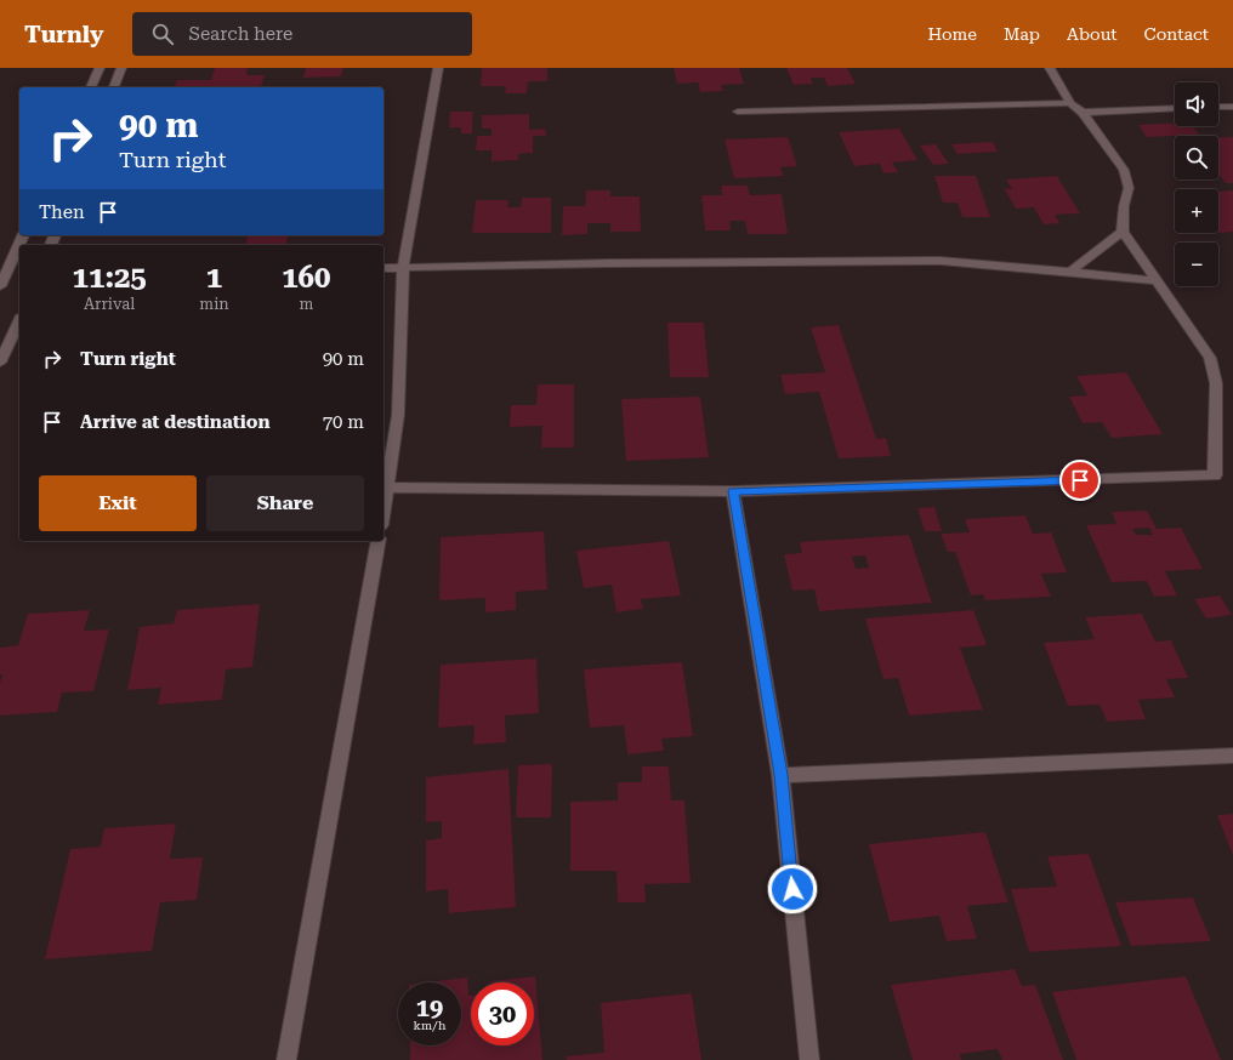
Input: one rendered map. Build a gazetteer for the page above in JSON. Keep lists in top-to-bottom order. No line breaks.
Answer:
{"page":{"header":"Turnly","search":"Search here","nav":["Home","Map","About","Contact"],"map_buttons":["+","−"],"turn":["90 m","Turn right"],"then":"Then","eta":["11:25","Arrival","1","min","160","m"],"list":[{"name":"Turn right","value":"90 m"},{"name":"Arrive at destination","value":"70 m"}],"buttons":["Exit","Share"],"speed":"19 km/h","limit":"30"}}
